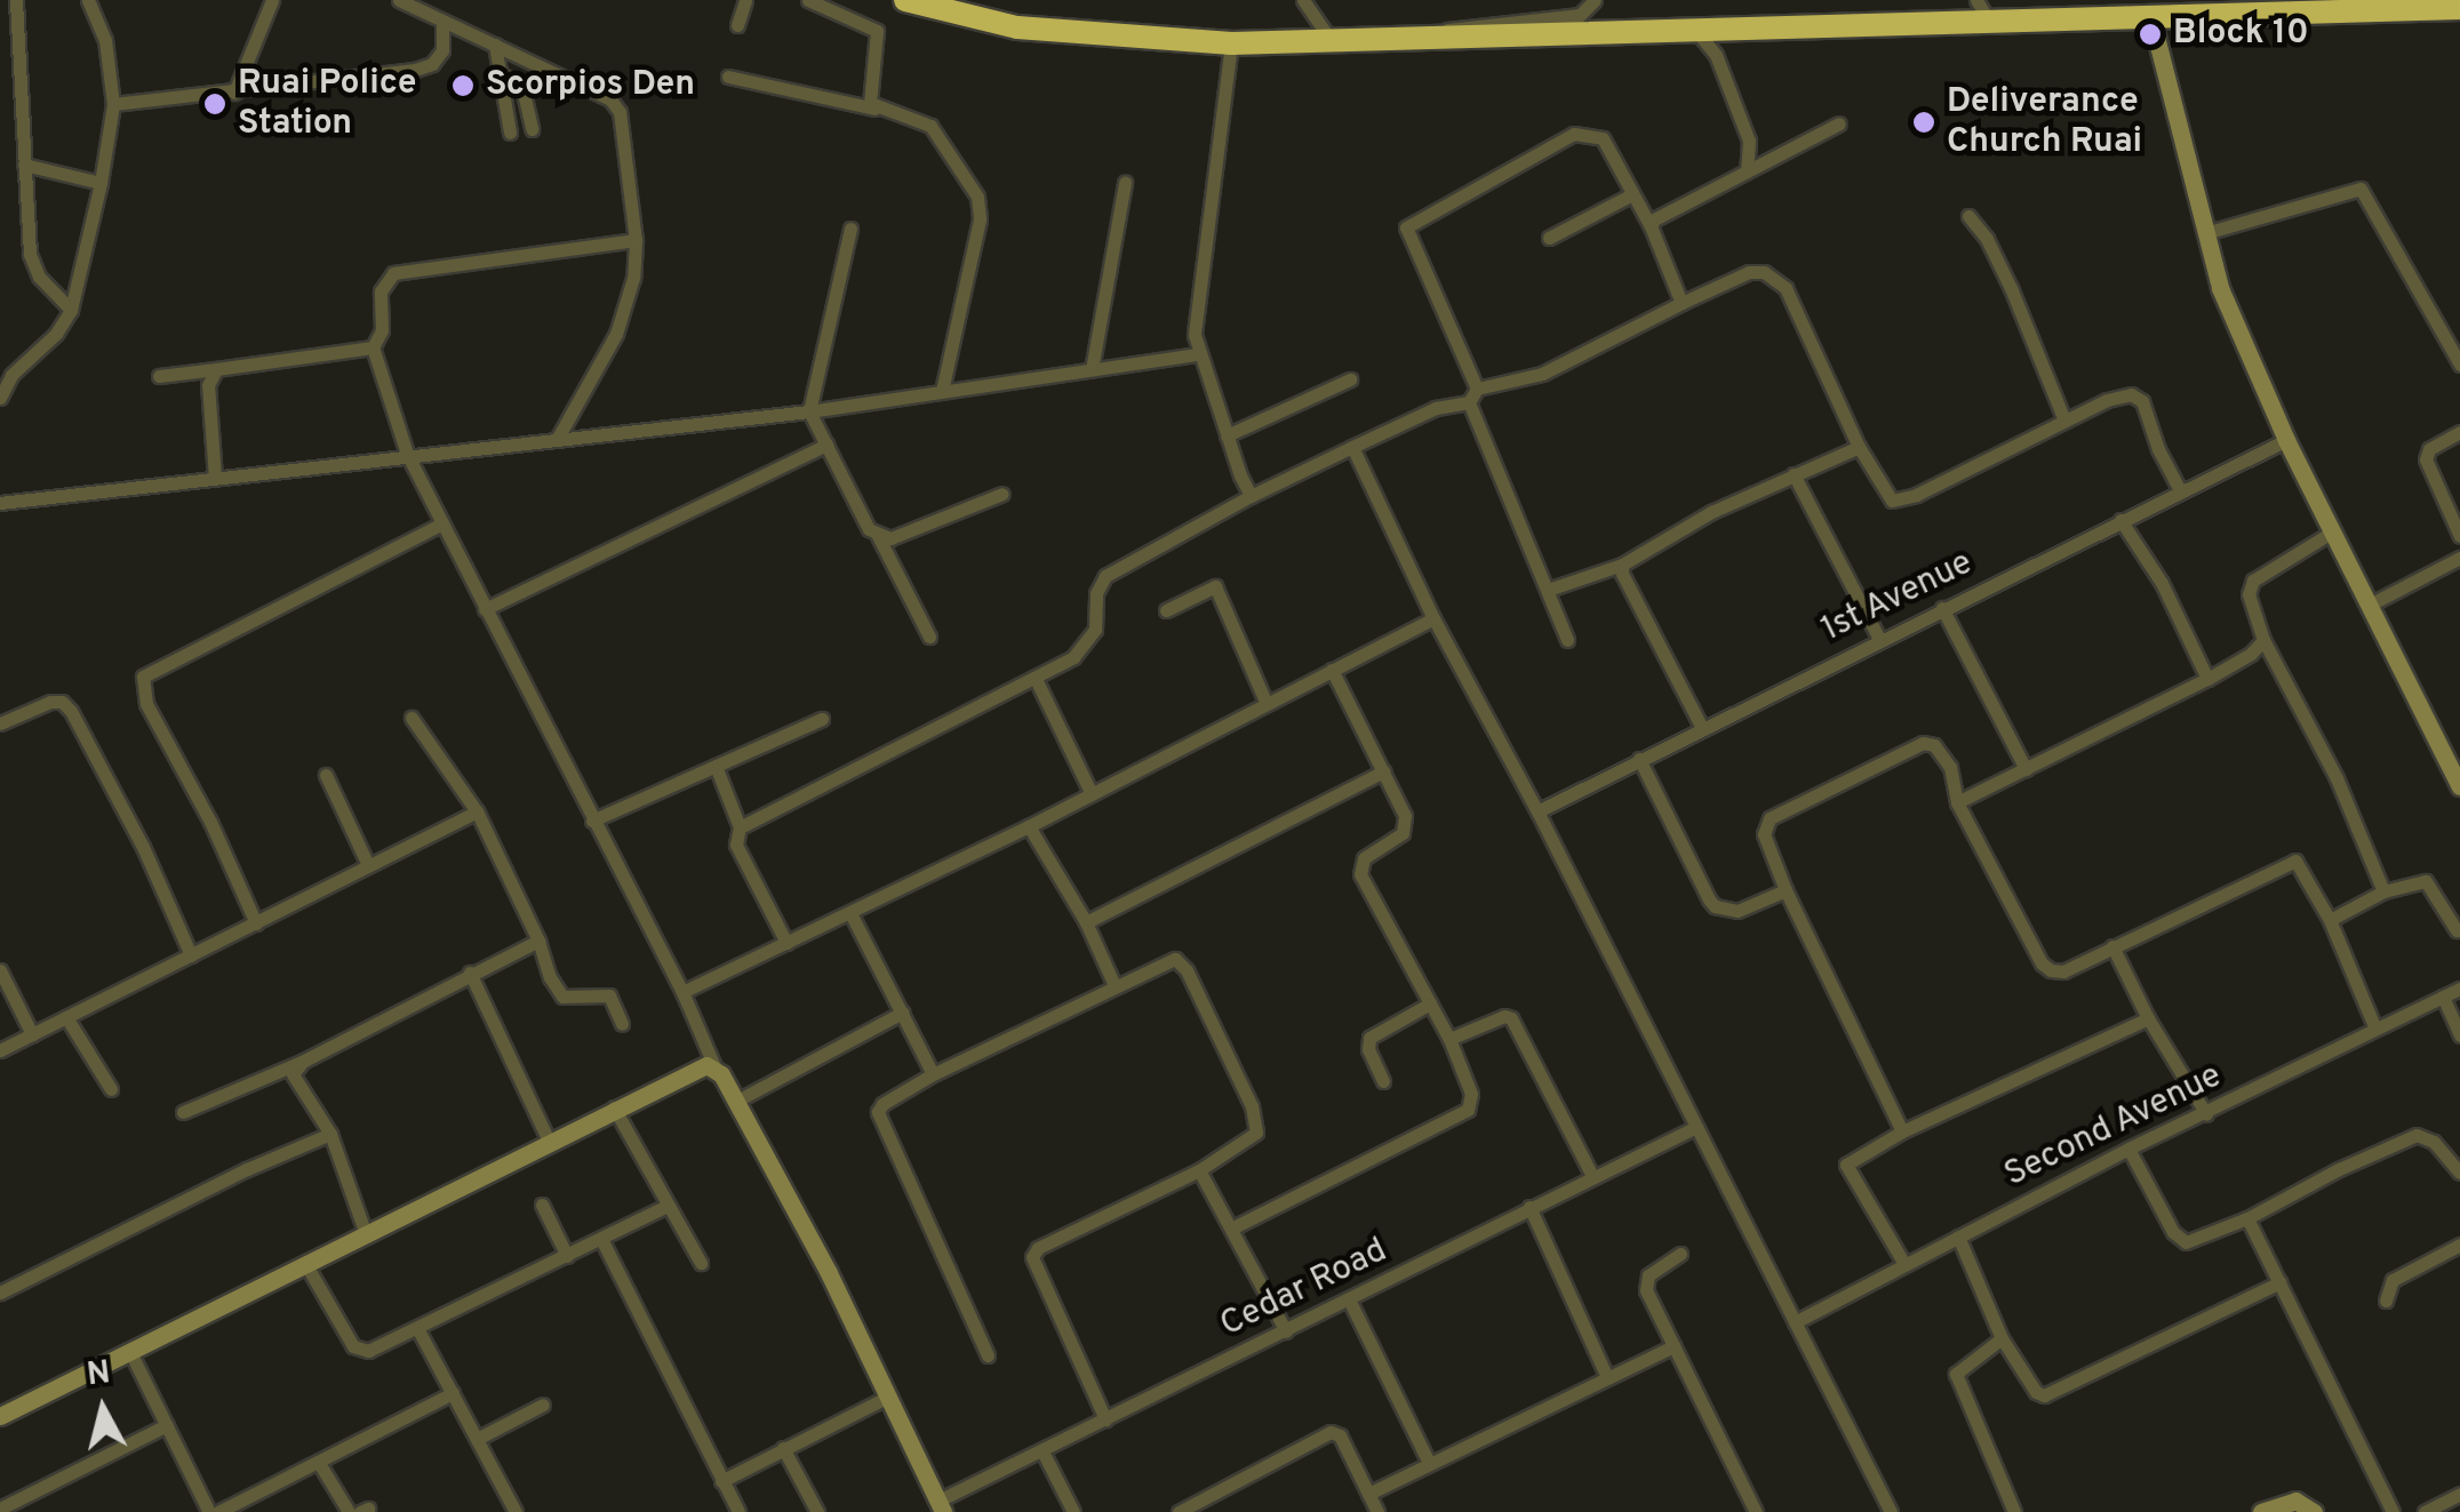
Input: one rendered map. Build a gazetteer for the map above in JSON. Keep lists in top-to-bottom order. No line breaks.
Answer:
{"streets":{"street":["1st Avenue","Second Avenue","Cedar Road"]},"places":["Block 10","Scorpios Den","Ruai Police Station","Deliverance Church Ruai"],"north":"top"}
